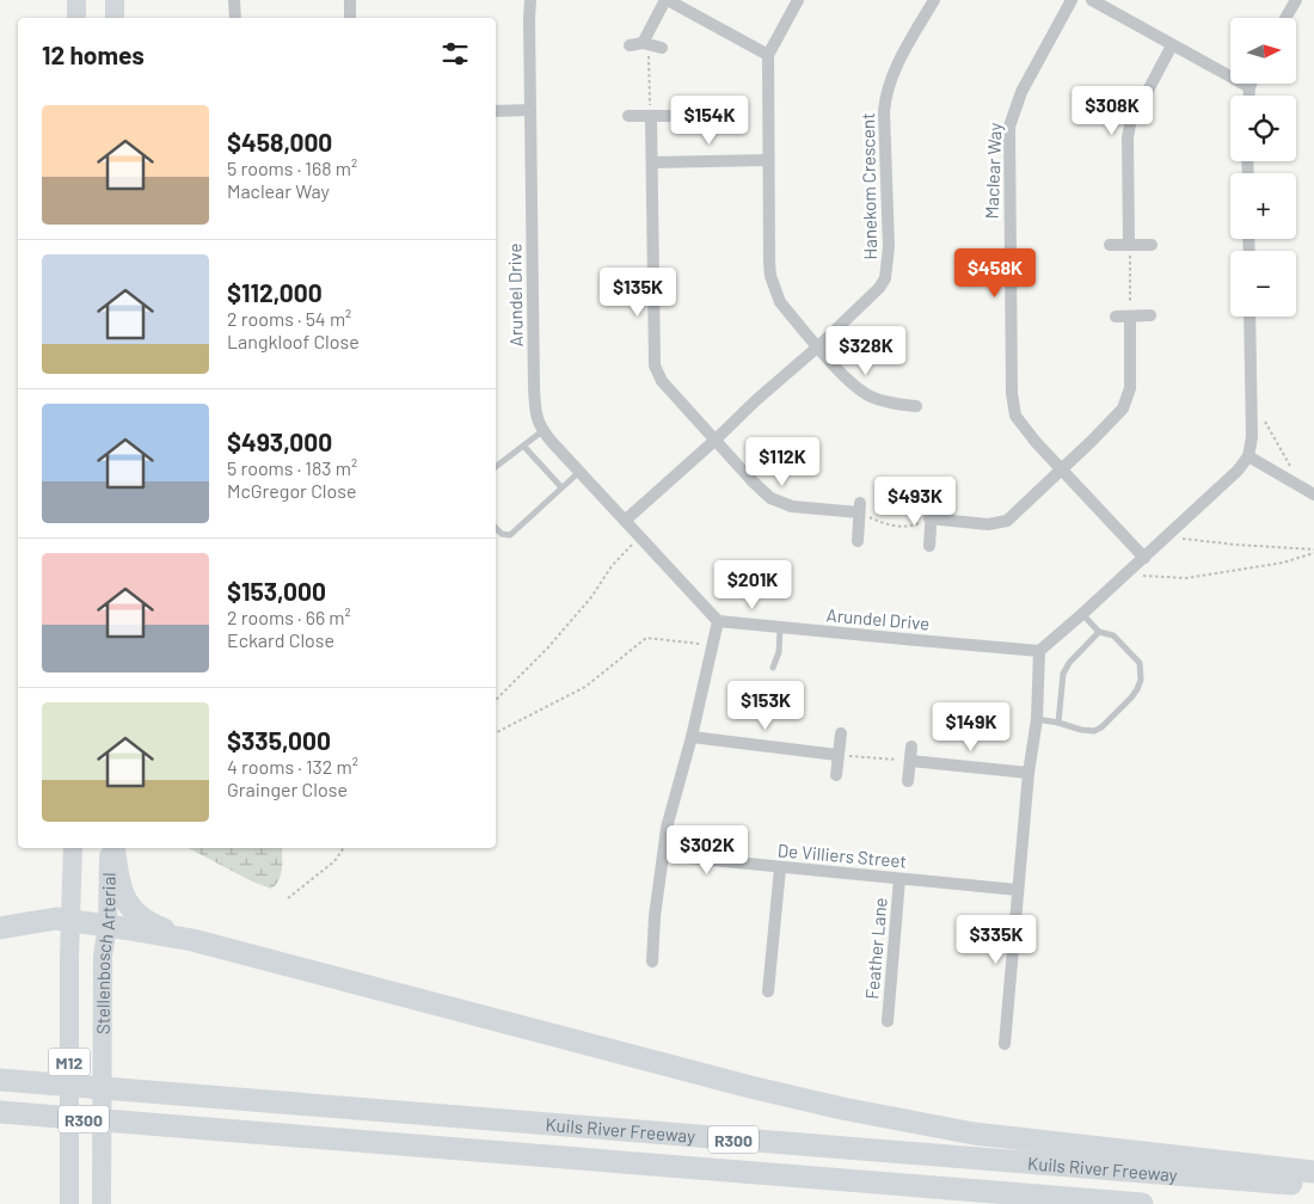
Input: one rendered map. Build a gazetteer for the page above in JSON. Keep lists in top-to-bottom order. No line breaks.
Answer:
{"streets":{"highway":["R300","Kuils River Freeway"],"main road":["Stellenbosch Arterial","M12"],"street":["Maclear Way","Hanekom Crescent","Arundel Drive","De Villiers Street","Feather Lane"]},"crossings":[["Hanekom Crescent","Arundel Drive"],["De Villiers Street","Feather Lane"]],"north":"right","page":{"map_buttons":["+","−"],"heading":"12 homes","price":["$308K","$154K","$458K","$135K","$328K","$112K","$493K","$201K","$153K","$149K","$302K","$335K"],"list":[{"name":"$458,000","note":"5 rooms · 168 m² · Maclear Way"},{"name":"$112,000","note":"2 rooms · 54 m² · Langkloof Close"},{"name":"$493,000","note":"5 rooms · 183 m² · McGregor Close"},{"name":"$153,000","note":"2 rooms · 66 m² · Eckard Close"},{"name":"$335,000","note":"4 rooms · 132 m² · Grainger Close"}]}}
